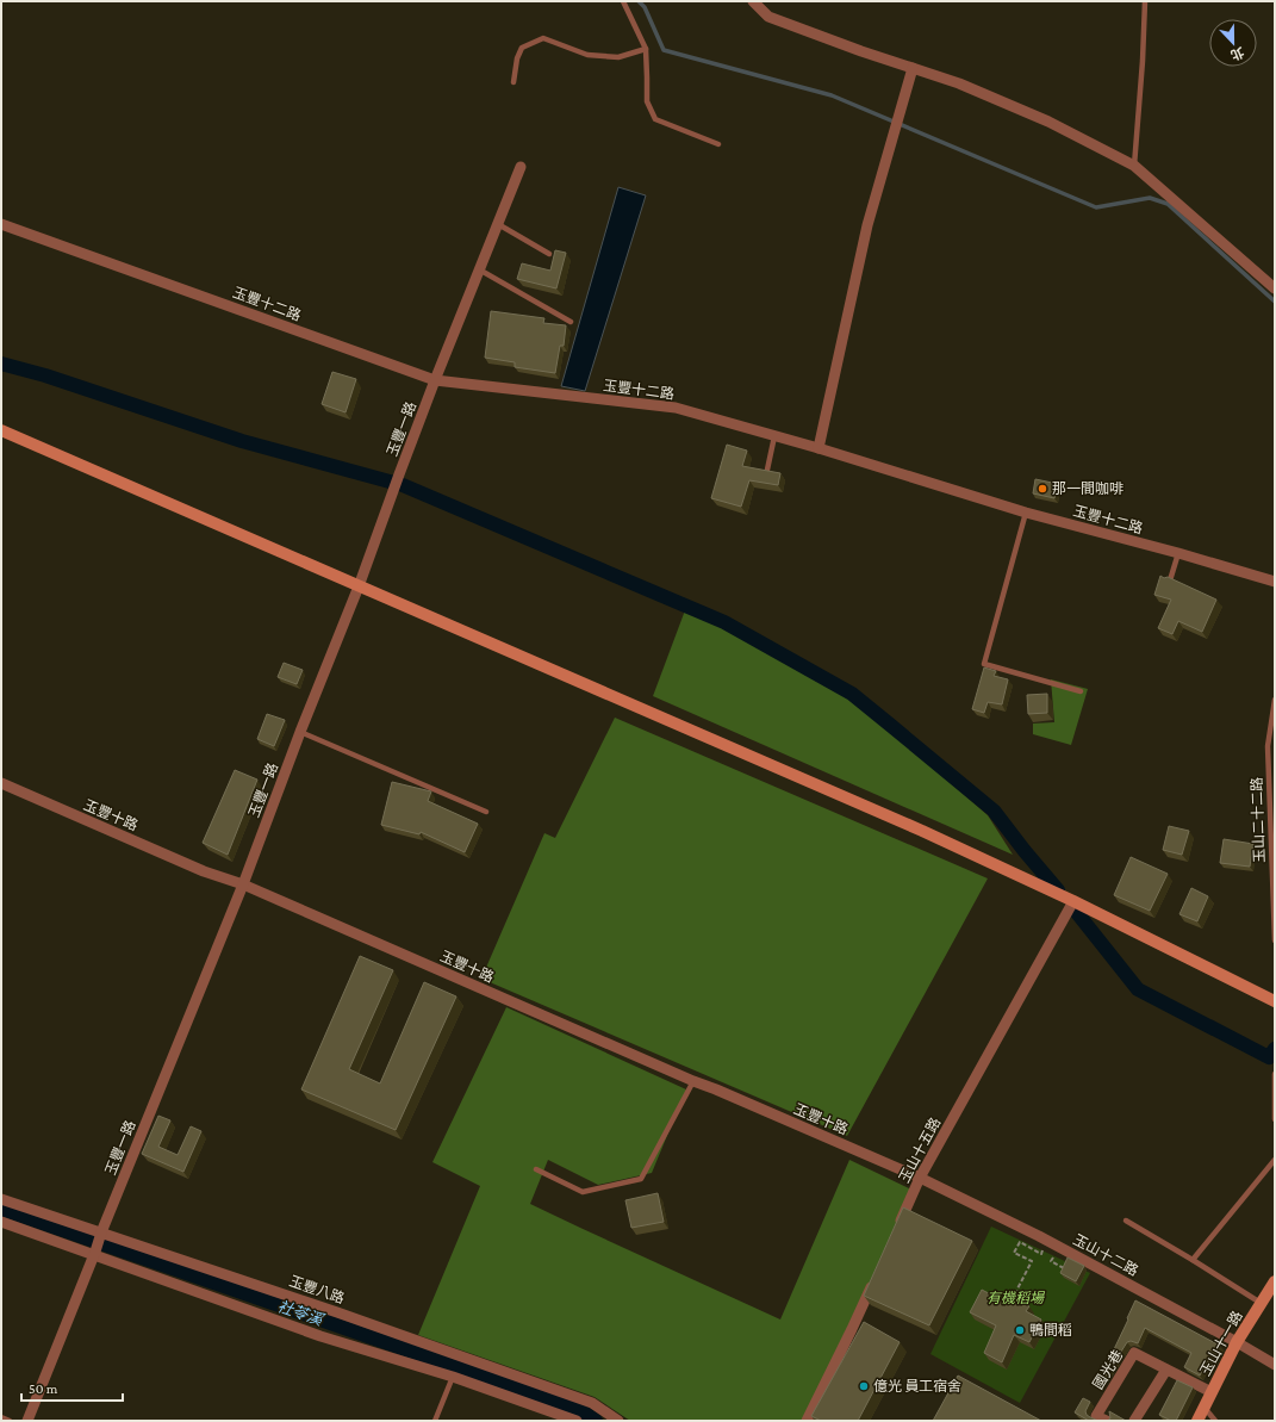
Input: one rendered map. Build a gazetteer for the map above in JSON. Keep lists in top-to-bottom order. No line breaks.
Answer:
{"streets":{"main road":["玉山十一路"],"street":["玉豐十二路","玉豐一路","玉豐十路","玉山十五路","玉山十二路","玉豐八路","國光巷"],"lane":["玉山二十二路"]},"crossings":[["玉豐十二路","玉豐一路"],["玉豐一路","玉豐十路"],["玉豐一路","玉豐八路"],["玉豐十路","玉山十五路"],["玉豐十路","玉山十二路"],["玉山十五路","玉山十二路"],["玉山十二路","玉山十一路"],["玉山十一路","國光巷"]],"water":["社苓溪"],"parks":["有機稻場"],"places":["那一間咖啡","鴨間稻","億光 員工宿舍"],"scale_bar":"50 m","north":"bottom"}
